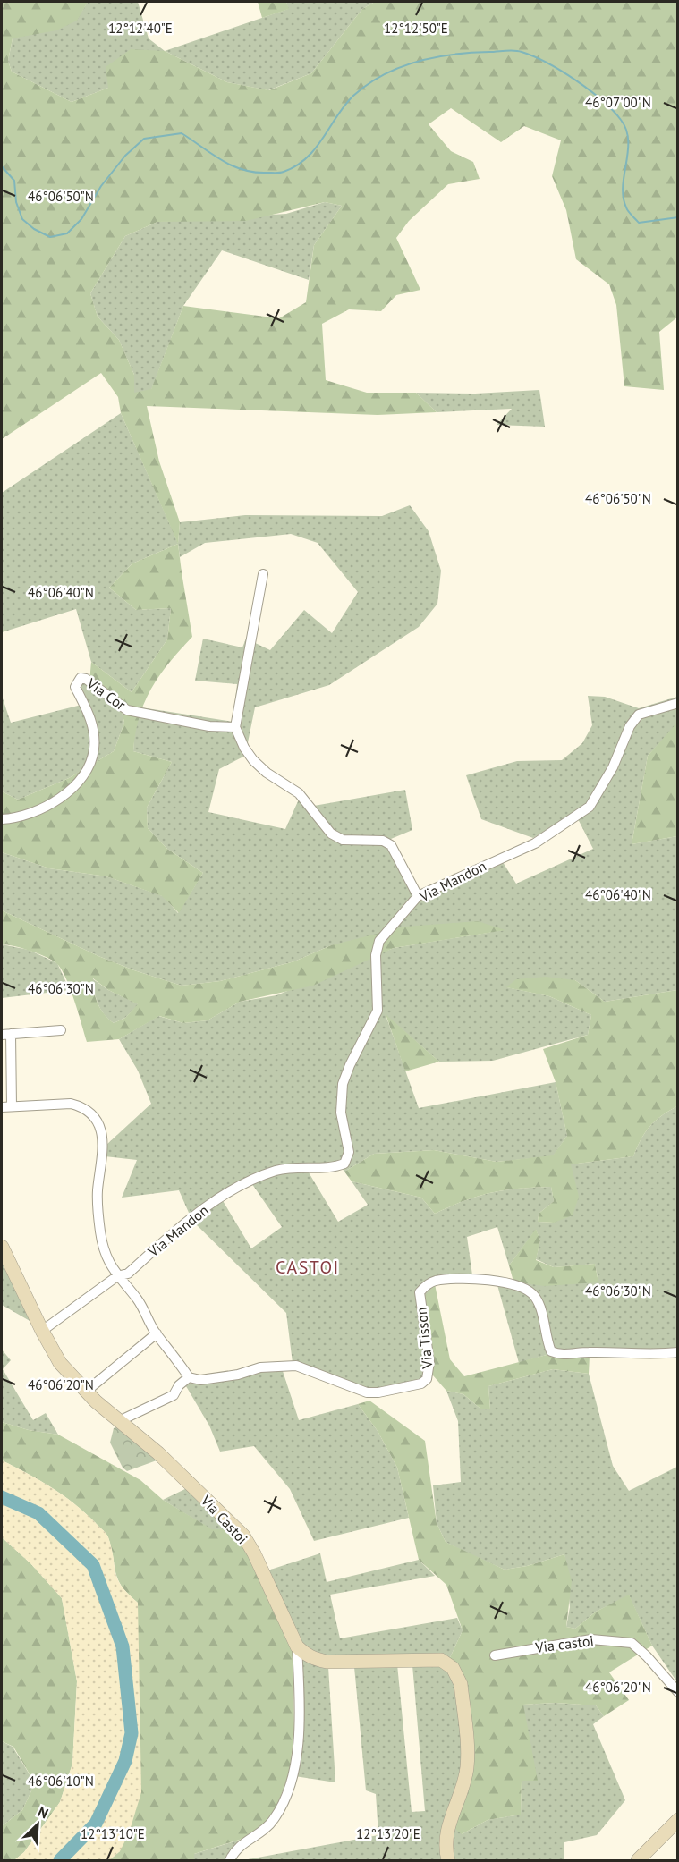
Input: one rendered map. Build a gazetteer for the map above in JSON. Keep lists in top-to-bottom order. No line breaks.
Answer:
{"streets":{"street":["Via Cor","Via Mandon","Via Tisson","Via Castoi","Via castoi"]},"districts":["CASTOI"],"north":"top right","coordinates":["12°12'40\"E","12°12'50\"E","46°07'00\"N","46°06'50\"N","46°06'40\"N","46°06'30\"N","46°06'20\"N","46°06'10\"N","12°13'10\"E","12°13'20\"E"]}
